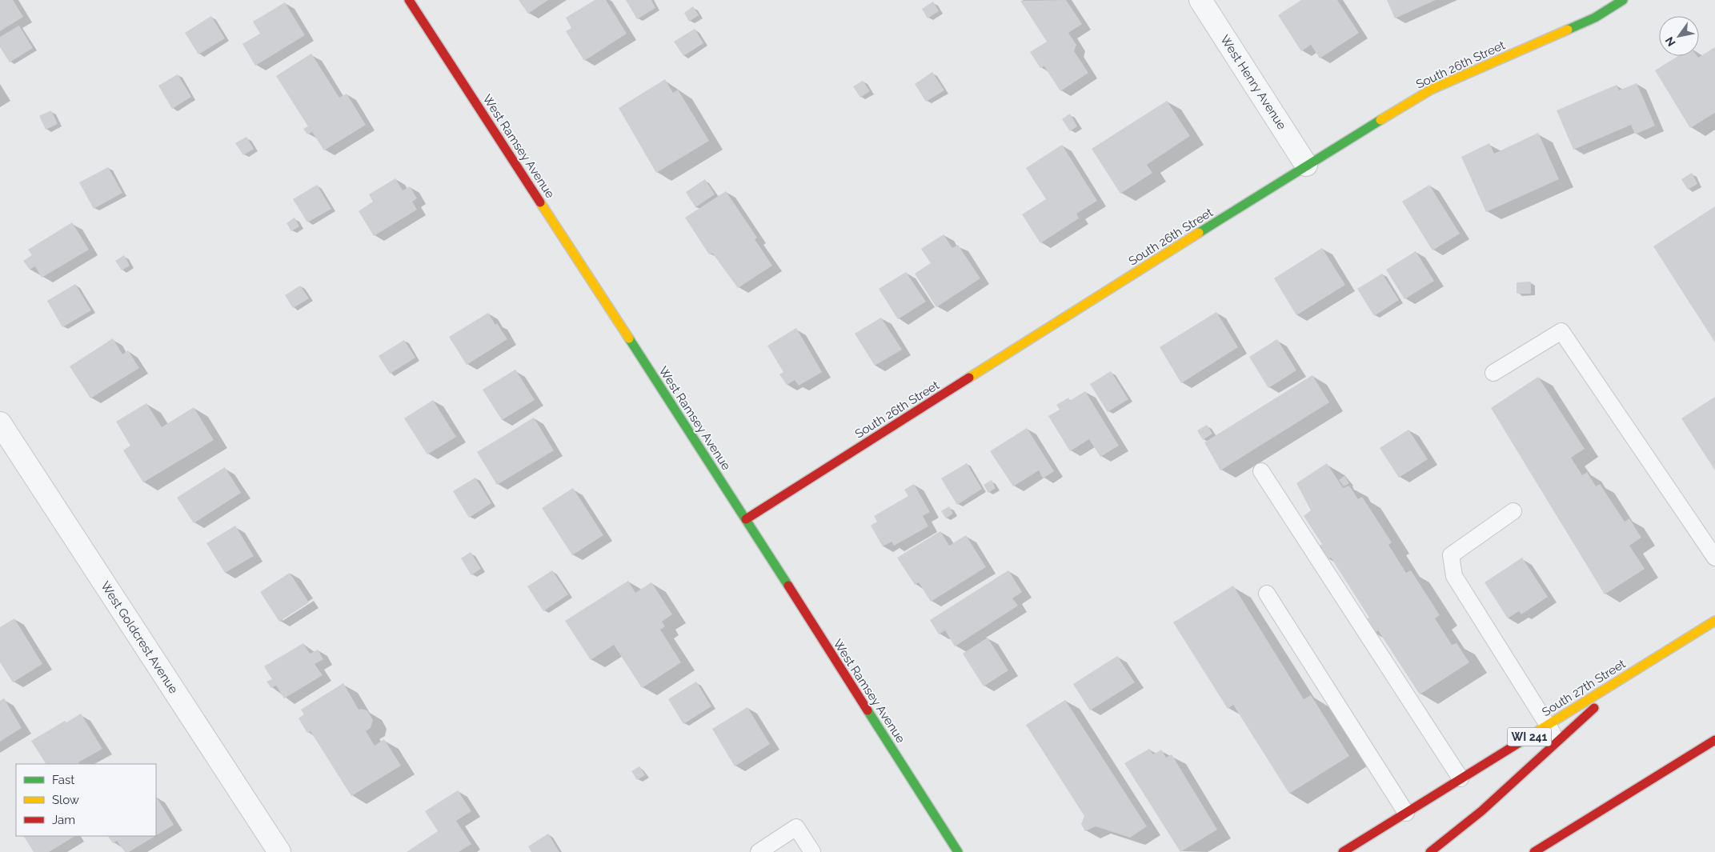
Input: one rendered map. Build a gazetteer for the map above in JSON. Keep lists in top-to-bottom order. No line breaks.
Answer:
{"streets":{"street":["South 26th Street","West Henry Avenue","West Ramsey Avenue","West Goldcrest Avenue","South 27th Street","WI 241"]},"crossings":[["South 26th Street","West Henry Avenue"],["South 26th Street","West Ramsey Avenue"]],"legend":["Fast","Slow","Jam"],"north":"bottom left"}
